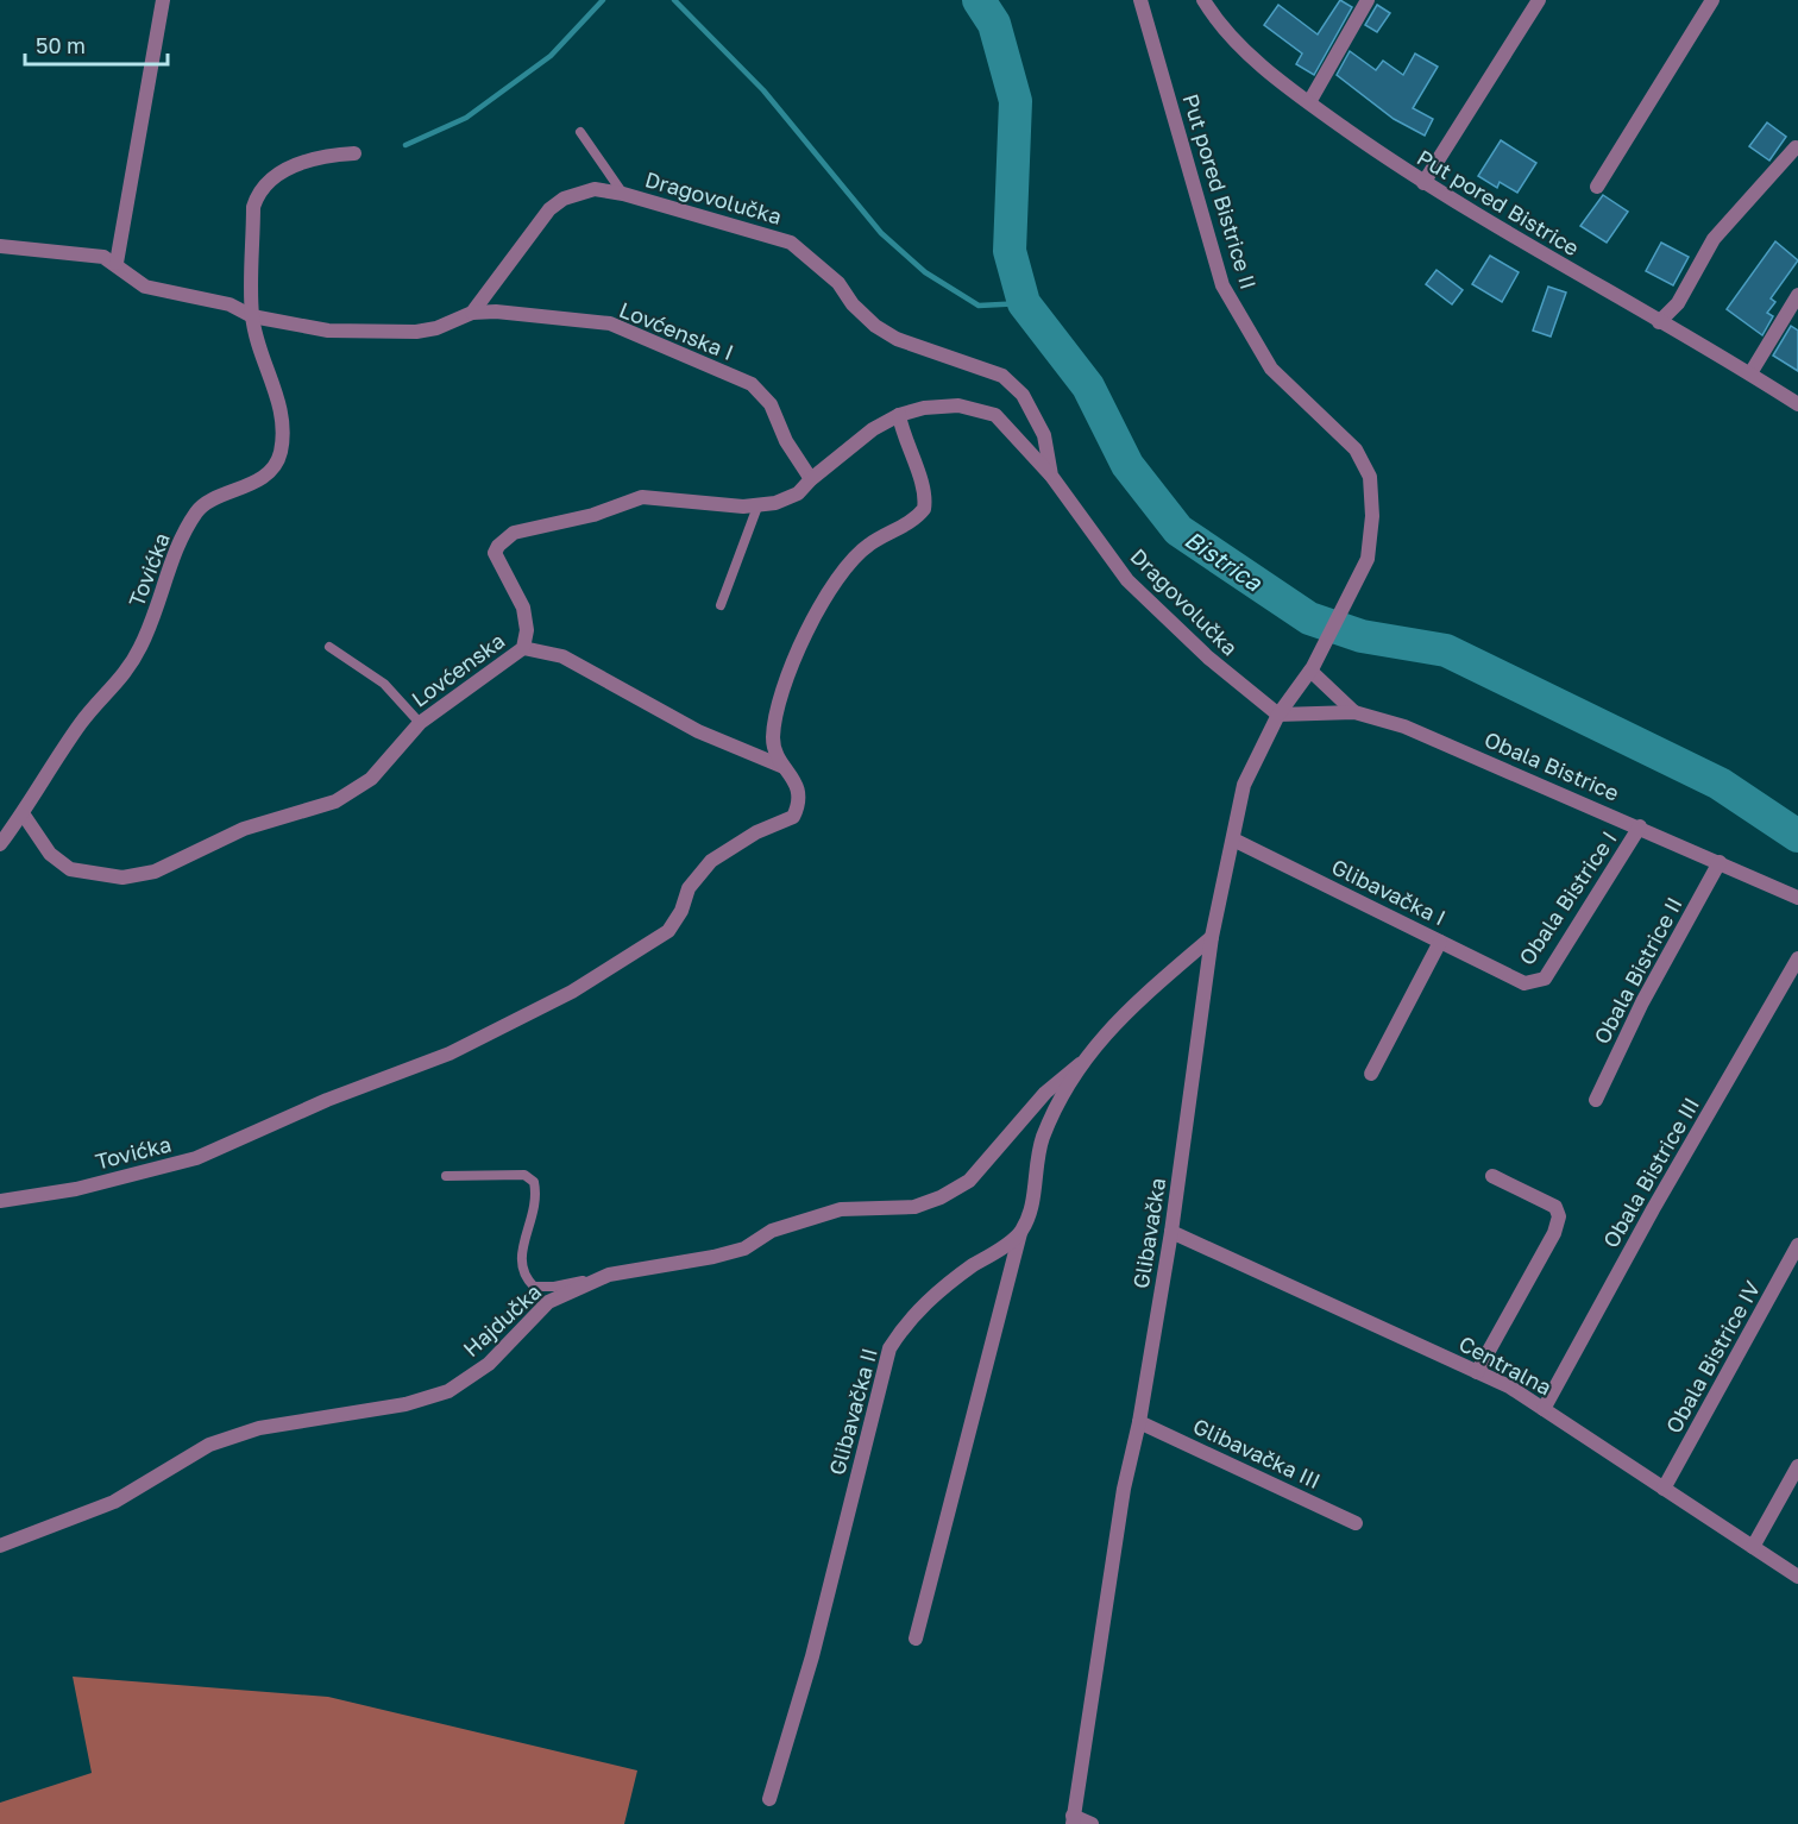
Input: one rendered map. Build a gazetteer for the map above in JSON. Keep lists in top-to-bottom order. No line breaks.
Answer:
{"streets":{"street":["Put pored Bistrice II","Dragovolučka","Put pored Bistrice","Lovćenska I","Tovićka","Lovćenska","Obala Bistrice","Glibavačka I","Obala Bistrice I","Obala Bistrice II","Obala Bistrice III","Glibavačka","Hajdučka","Obala Bistrice IV","Centralna","Glibavačka II","Glibavačka III"]},"crossings":[["Put pored Bistrice II","Glibavačka"],["Dragovolučka","Lovćenska I"],["Dragovolučka","Lovćenska"],["Dragovolučka","Obala Bistrice"],["Dragovolučka","Glibavačka"],["Lovćenska I","Lovćenska"],["Tovićka","Lovćenska"],["Obala Bistrice","Obala Bistrice I"],["Obala Bistrice","Obala Bistrice II"],["Obala Bistrice","Glibavačka"],["Glibavačka I","Obala Bistrice I"],["Glibavačka I","Glibavačka"],["Obala Bistrice III","Centralna"],["Glibavačka","Centralna"],["Glibavačka","Glibavačka III"],["Obala Bistrice IV","Centralna"]],"water":["Bistrica"],"scale_bar":"50 m"}
